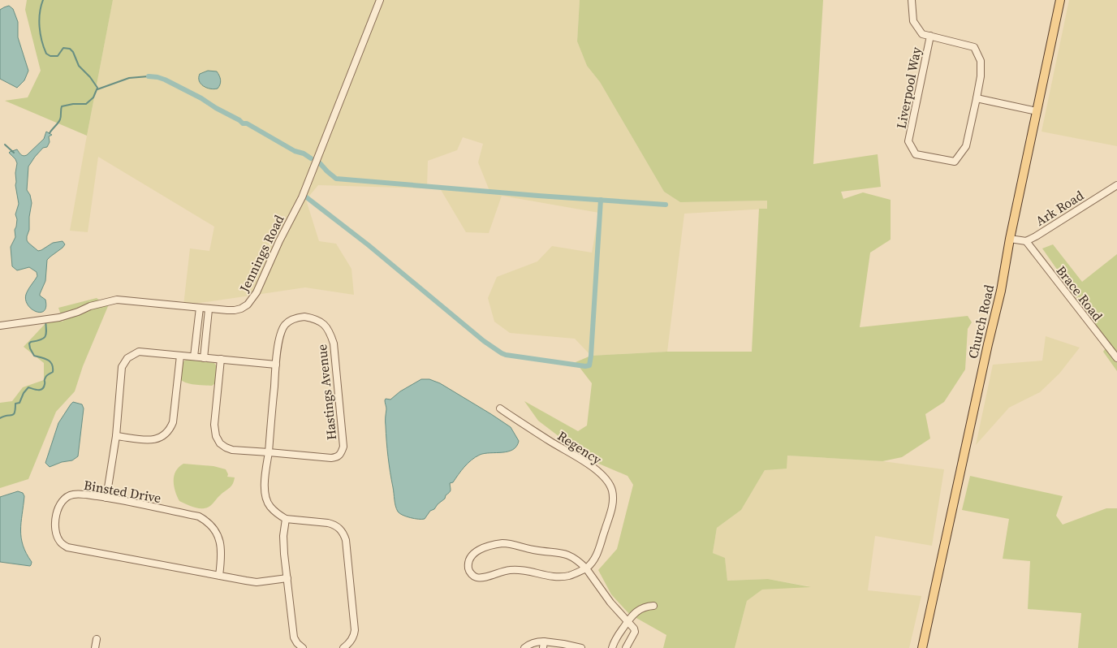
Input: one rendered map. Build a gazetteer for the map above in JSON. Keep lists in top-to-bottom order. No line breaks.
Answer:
{"streets":{"main road":["Church Road"],"street":["Liverpool Way","Ark Road","Jennings Road","Brace Road","Hastings Avenue","Regency","Binsted Drive"]},"crossings":[["Ark Road","Brace Road"],["Ark Road","Church Road"]]}
